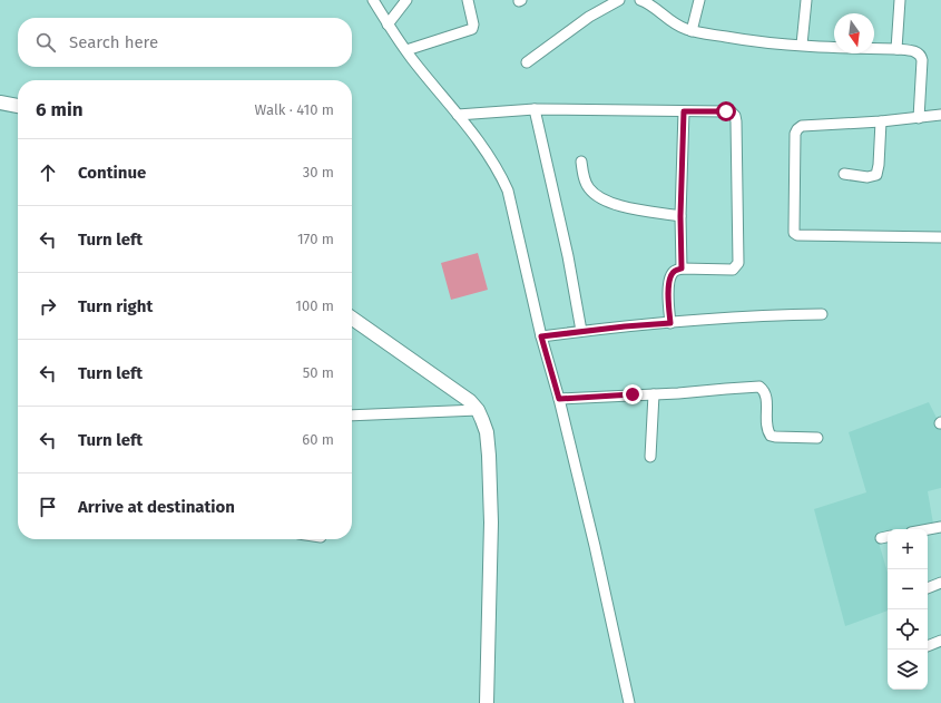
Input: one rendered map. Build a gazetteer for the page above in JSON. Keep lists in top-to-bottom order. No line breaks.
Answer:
{"north":"bottom","page":{"search":"Search here","heading":["6 min","Walk · 410 m"],"list":[["Continue","30 m"],["Turn left","170 m"],["Turn right","100 m"],["Turn left","50 m"],["Turn left","60 m"],"Arrive at destination"],"map_buttons":["+","−"]}}
